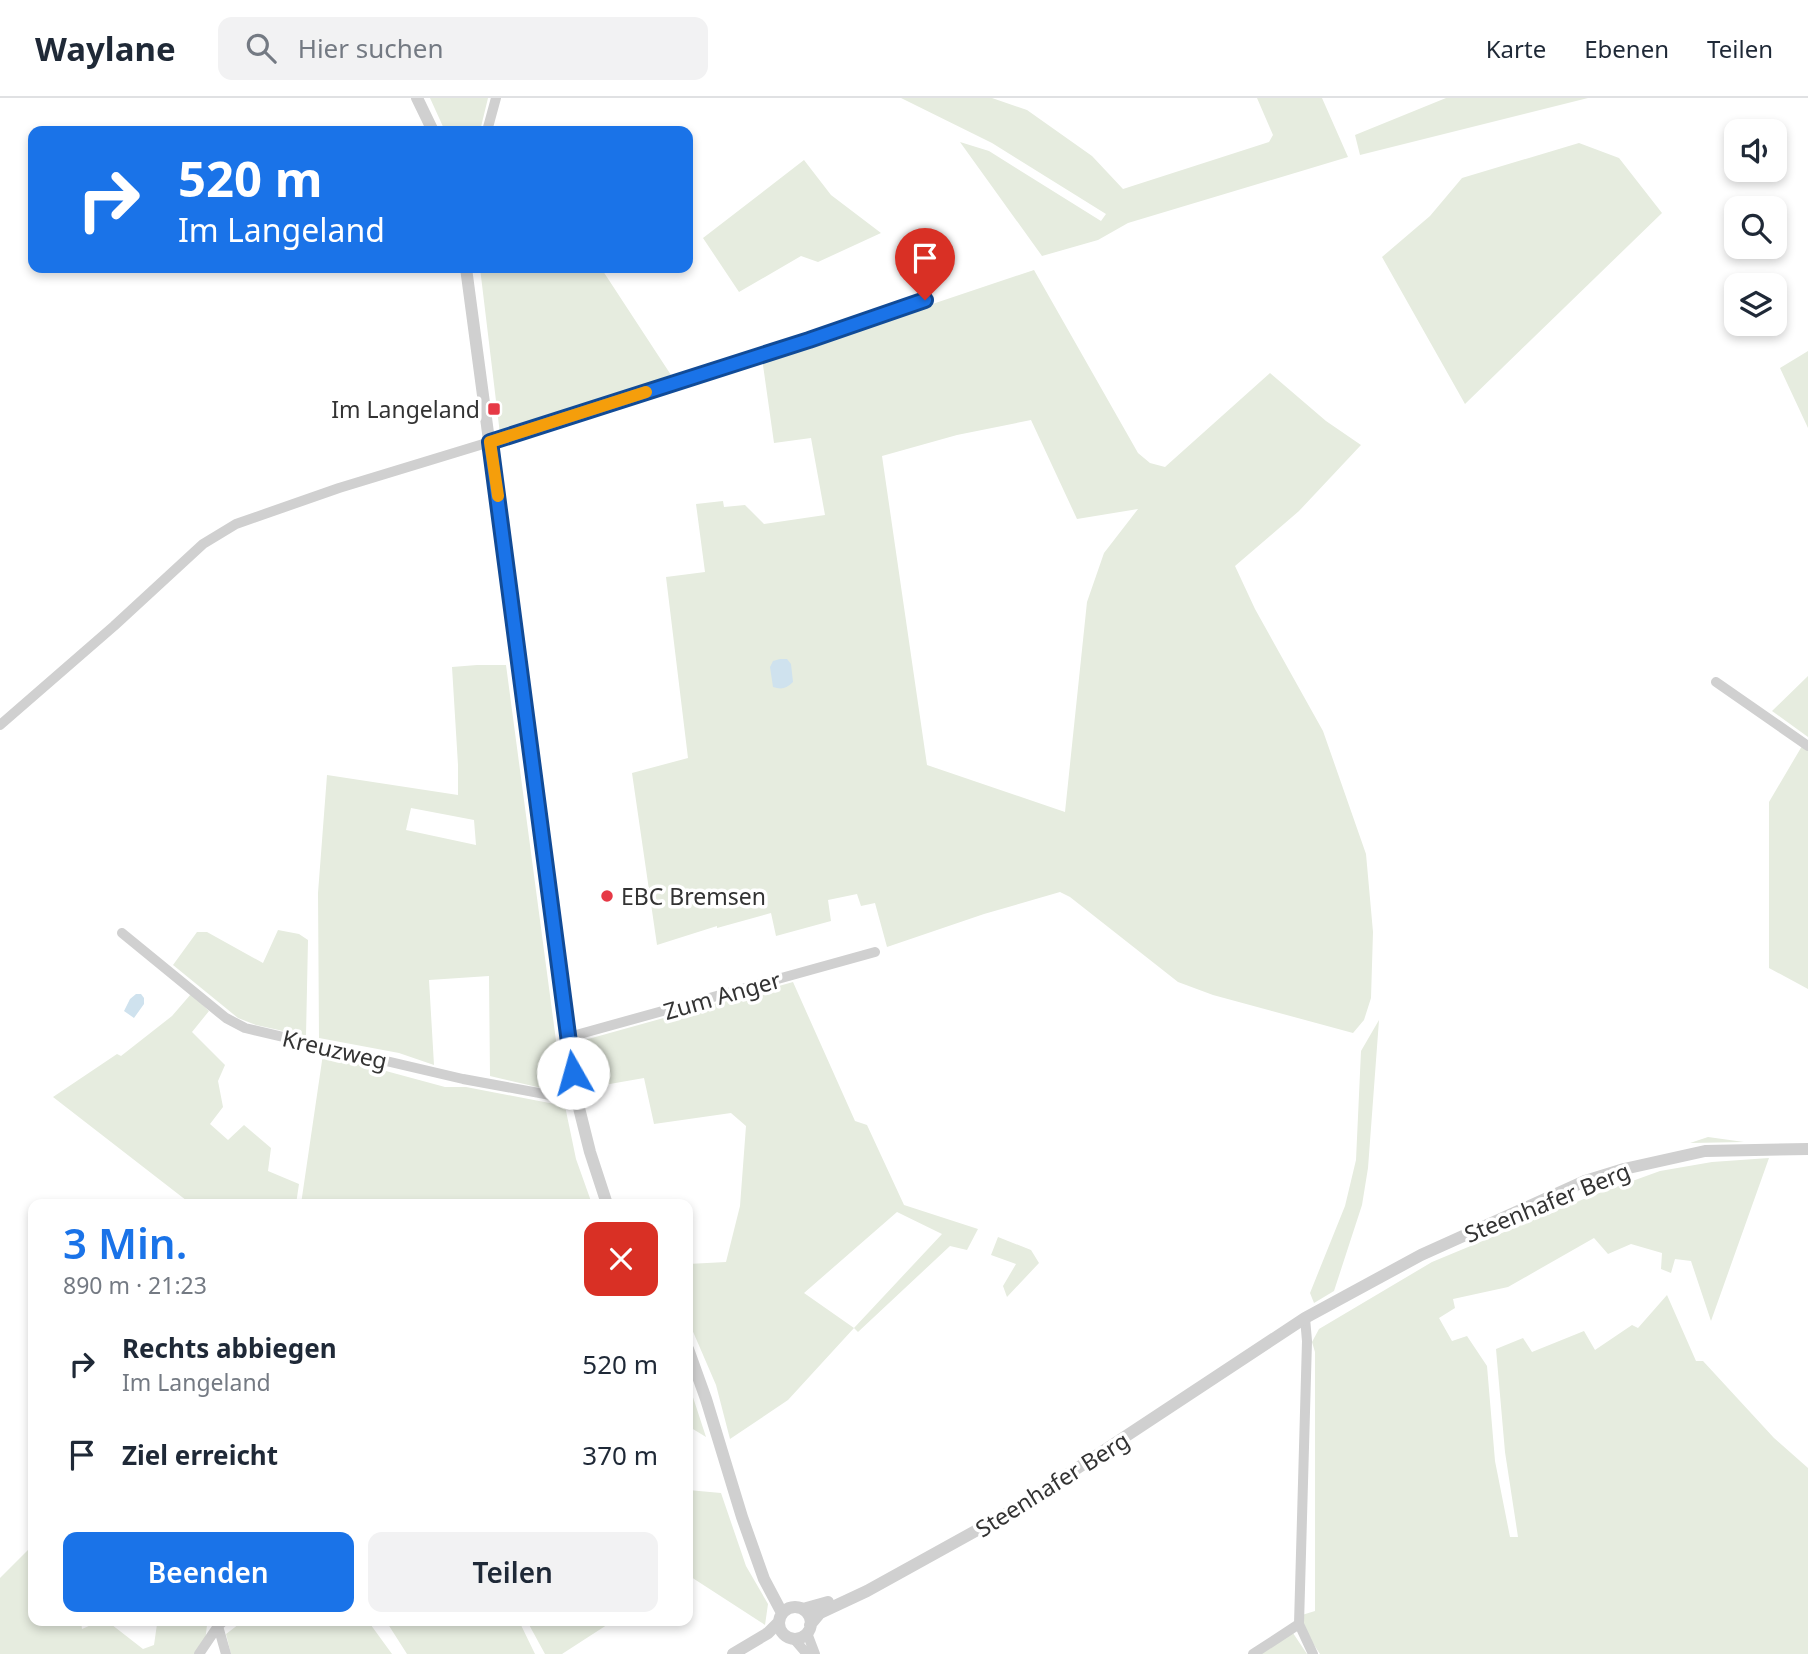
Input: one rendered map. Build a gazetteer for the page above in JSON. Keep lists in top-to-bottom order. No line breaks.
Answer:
{"streets":{"street":["Zum Anger","Kreuzweg","Steenhafer Berg"]},"places":{"transit":["Im Langeland"],"other":["EBC Bremsen"]},"page":{"header":"Waylane","search":"Hier suchen","nav":["Karte","Ebenen","Teilen"],"turn":["520 m","Im Langeland"],"heading":["3 Min.","890 m · 21:23"],"list":[{"name":"Rechts abbiegen","note":"Im Langeland","value":"520 m"},{"name":"Ziel erreicht","value":"370 m"}],"buttons":["Beenden","Teilen"]}}
